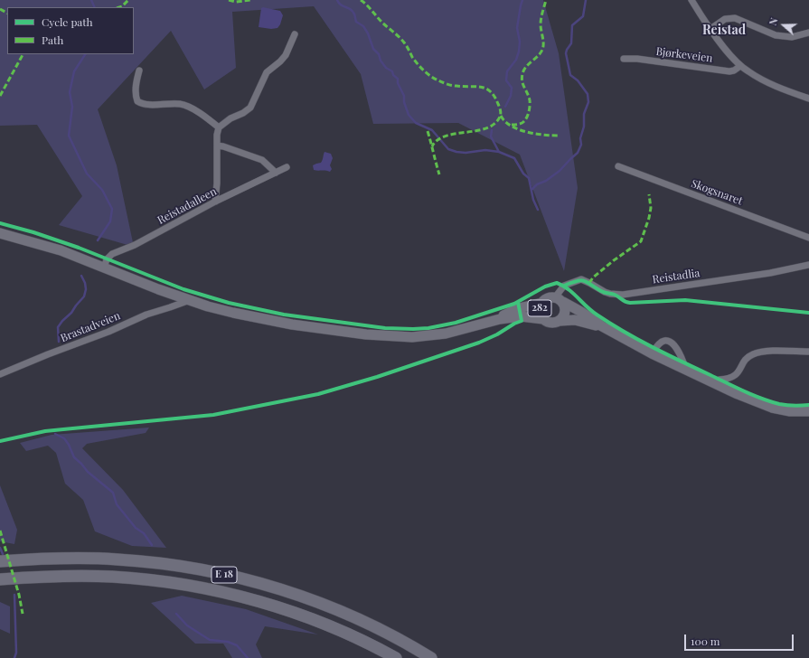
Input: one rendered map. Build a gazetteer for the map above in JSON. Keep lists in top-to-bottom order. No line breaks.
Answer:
{"streets":{"highway":["E 18"],"main road":["282"],"street":["Bjørkeveien","Skogsnaret","Reistadalleen","Reistadlia","Brastadveien"]},"crossings":[["Reistadalleen","282"],["Reistadlia","282"],["282","Brastadveien"]],"districts":["Reistad"],"legend":["Cycle path","Path"],"scale_bar":"100 m","north":"left"}
